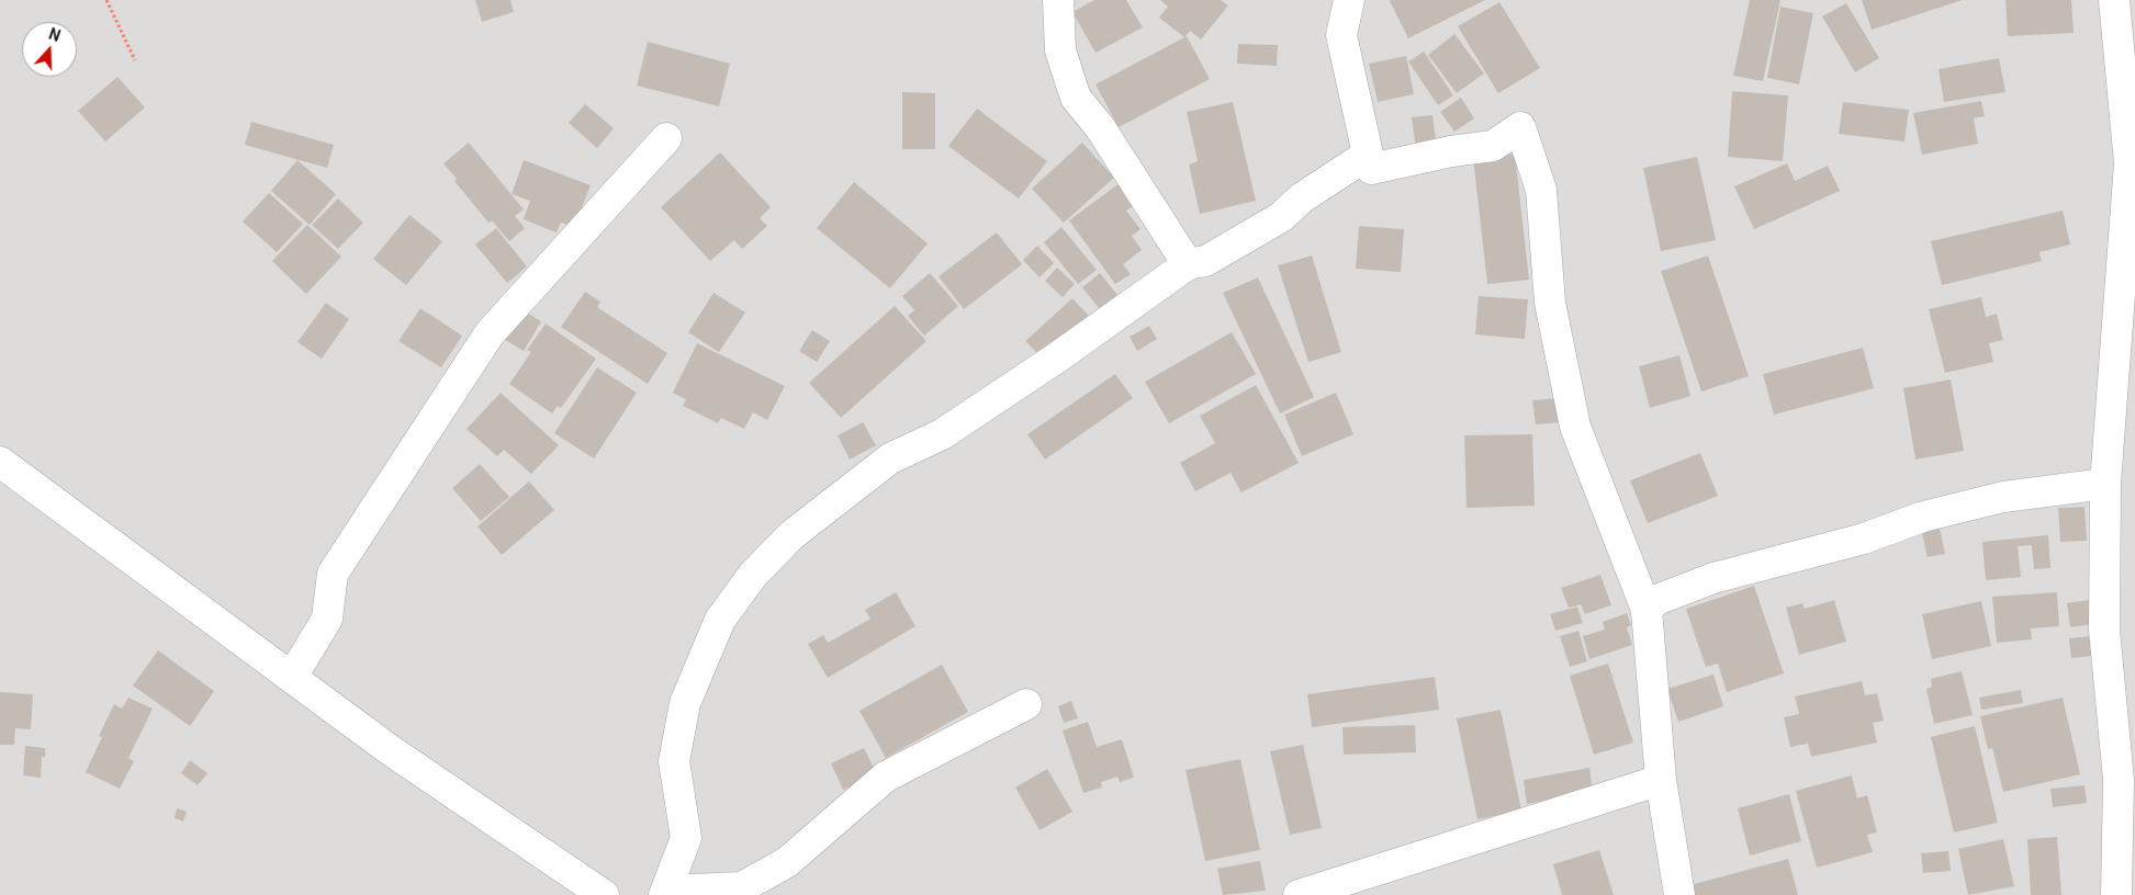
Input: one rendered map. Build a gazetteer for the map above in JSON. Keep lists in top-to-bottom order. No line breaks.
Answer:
{"north":"top"}
